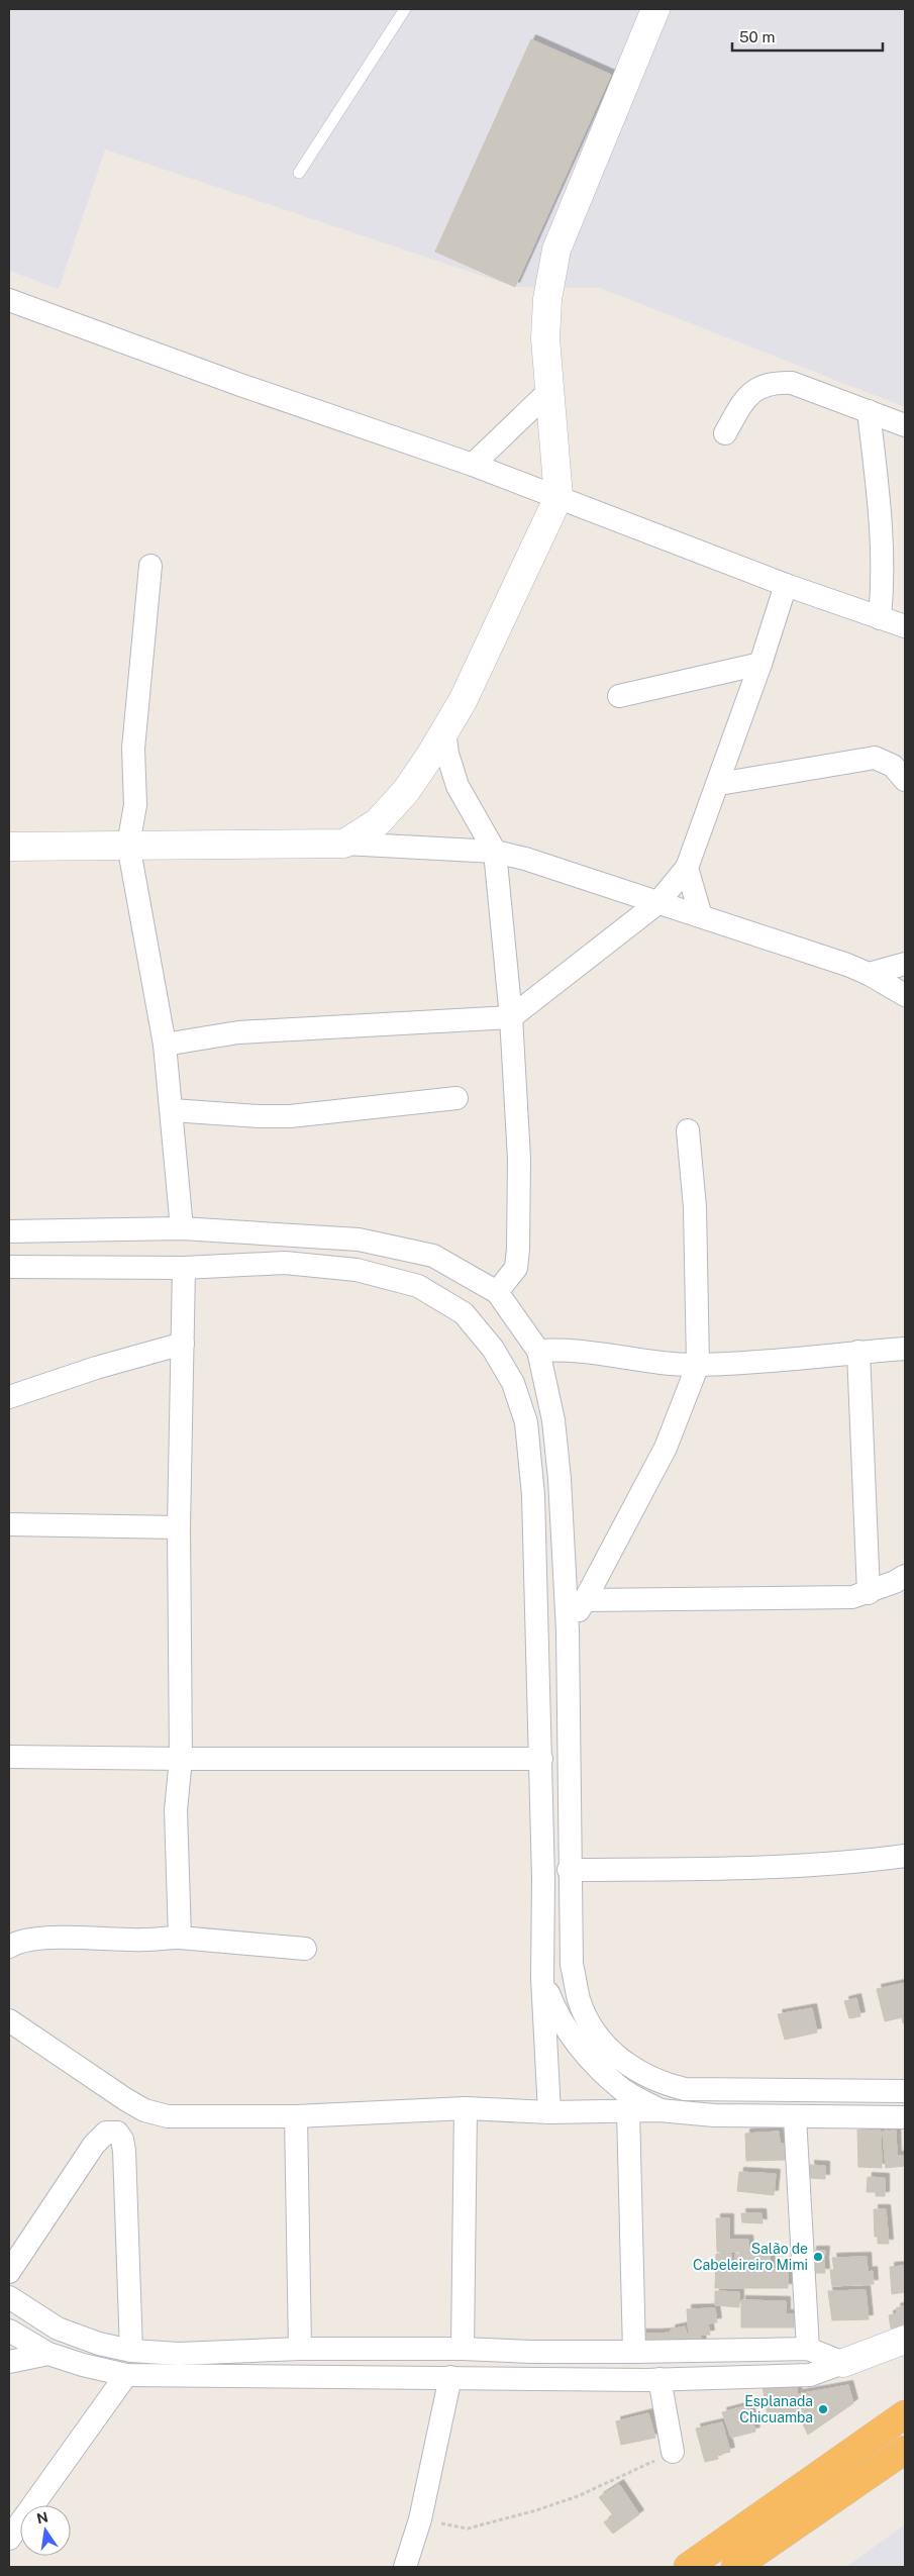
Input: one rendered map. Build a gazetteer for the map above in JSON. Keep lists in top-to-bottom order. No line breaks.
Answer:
{"places":["Salão de Cabeleireiro Mimi","Esplanada Chicuamba"],"scale_bar":"50 m","north":"top"}
